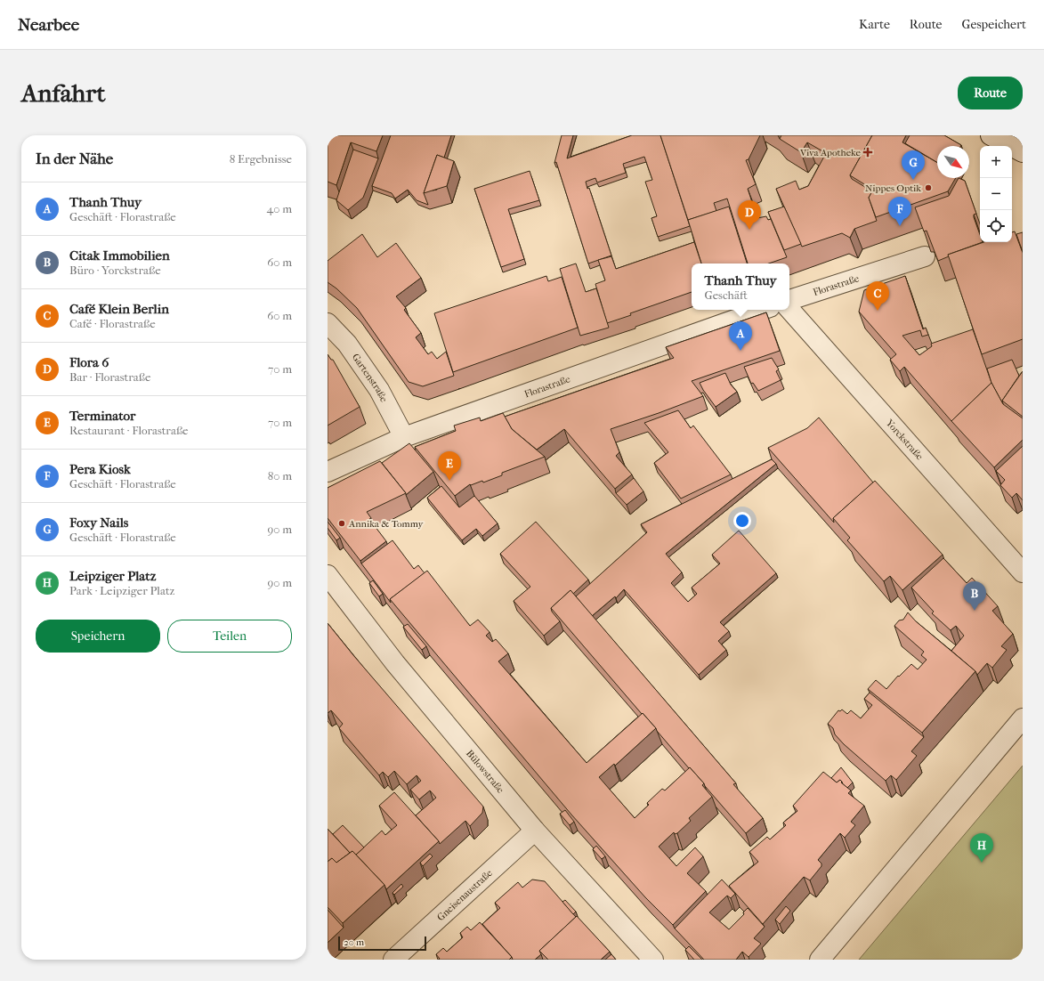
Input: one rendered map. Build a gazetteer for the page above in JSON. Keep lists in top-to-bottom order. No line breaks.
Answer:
{"streets":{"street":["Florastraße","Gartenstraße","Yorckstraße","Bülowstraße","Gneisenaustraße"]},"crossings":[["Florastraße","Gartenstraße"],["Bülowstraße","Gneisenaustraße"]],"places":{"health":["Viva Apotheke"],"other":["Nippes Optik","Annika & Tommy"]},"scale_bar":"20 m","north":"bottom right","page":{"header":"Nearbee","nav":["Karte","Route","Gespeichert"],"buttons":["Route",["Speichern","Teilen"]],"title":"Anfahrt","heading":["In der Nähe","8 Ergebnisse"],"map_buttons":["+","−"],"pins":["G","F","D","C","A","E","B","H"],"list":[{"mark":"A","name":"Thanh Thuy","note":"Geschäft · Florastraße","value":"40 m"},{"mark":"B","name":"Citak Immobilien","note":"Büro · Yorckstraße","value":"60 m"},{"mark":"C","name":"Café Klein Berlin","note":"Café · Florastraße","value":"60 m"},{"mark":"D","name":"Flora 6","note":"Bar · Florastraße","value":"70 m"},{"mark":"E","name":"Terminator","note":"Restaurant · Florastraße","value":"70 m"},{"mark":"F","name":"Pera Kiosk","note":"Geschäft · Florastraße","value":"80 m"},{"mark":"G","name":"Foxy Nails","note":"Geschäft · Florastraße","value":"90 m"},{"mark":"H","name":"Leipziger Platz","note":"Park · Leipziger Platz","value":"90 m"}],"popup":["Thanh Thuy","Geschäft"],"scale":"20 m"}}
